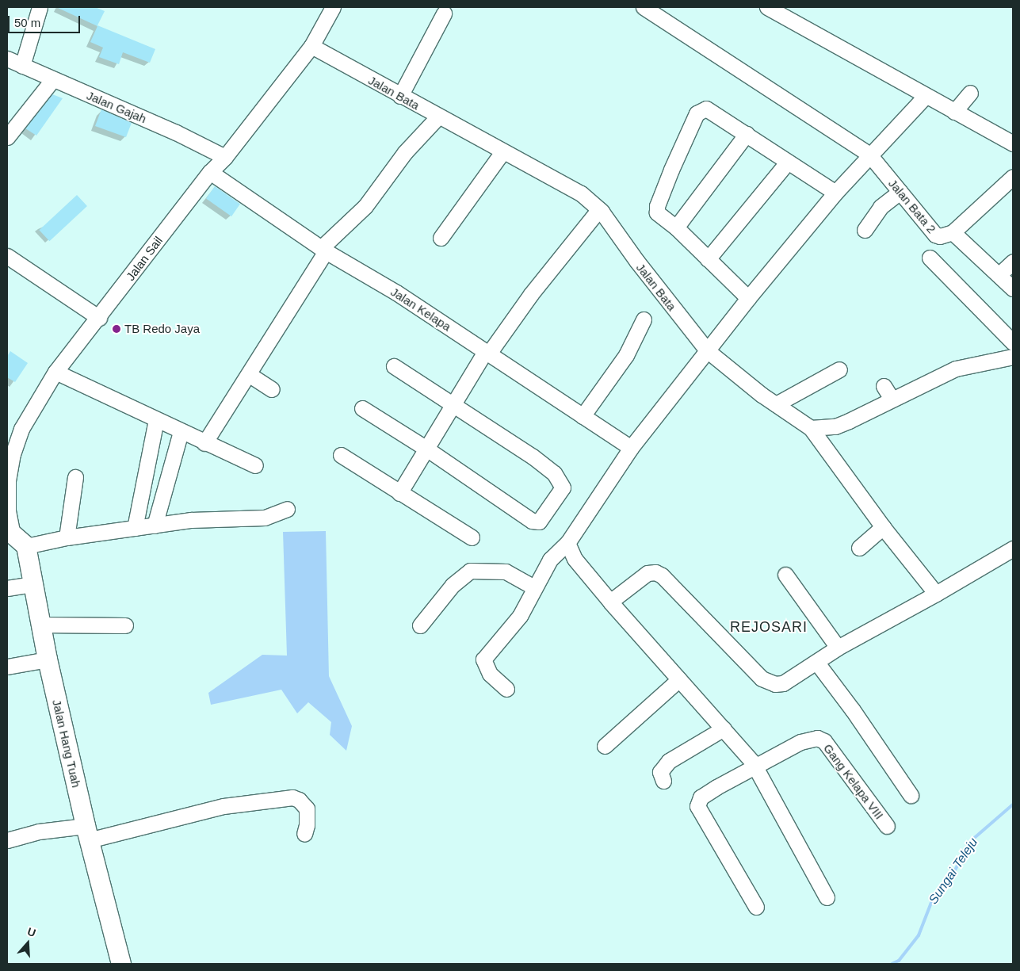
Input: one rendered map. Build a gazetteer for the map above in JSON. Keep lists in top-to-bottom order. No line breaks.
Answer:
{"streets":{"main road":["Jalan Hang Tuah"],"street":["Jalan Bata","Jalan Gajah","Jalan Bata 2","Jalan Sail","Jalan Kelapa","Gang Kelapa VIII"]},"crossings":[["Jalan Bata","Jalan Sail"],["Jalan Gajah","Jalan Sail"],["Jalan Sail","Jalan Kelapa"]],"districts":["REJOSARI"],"water":["Sungai Teleju"],"places":["TB Redo Jaya"],"scale_bar":"50 m","north":"top"}
